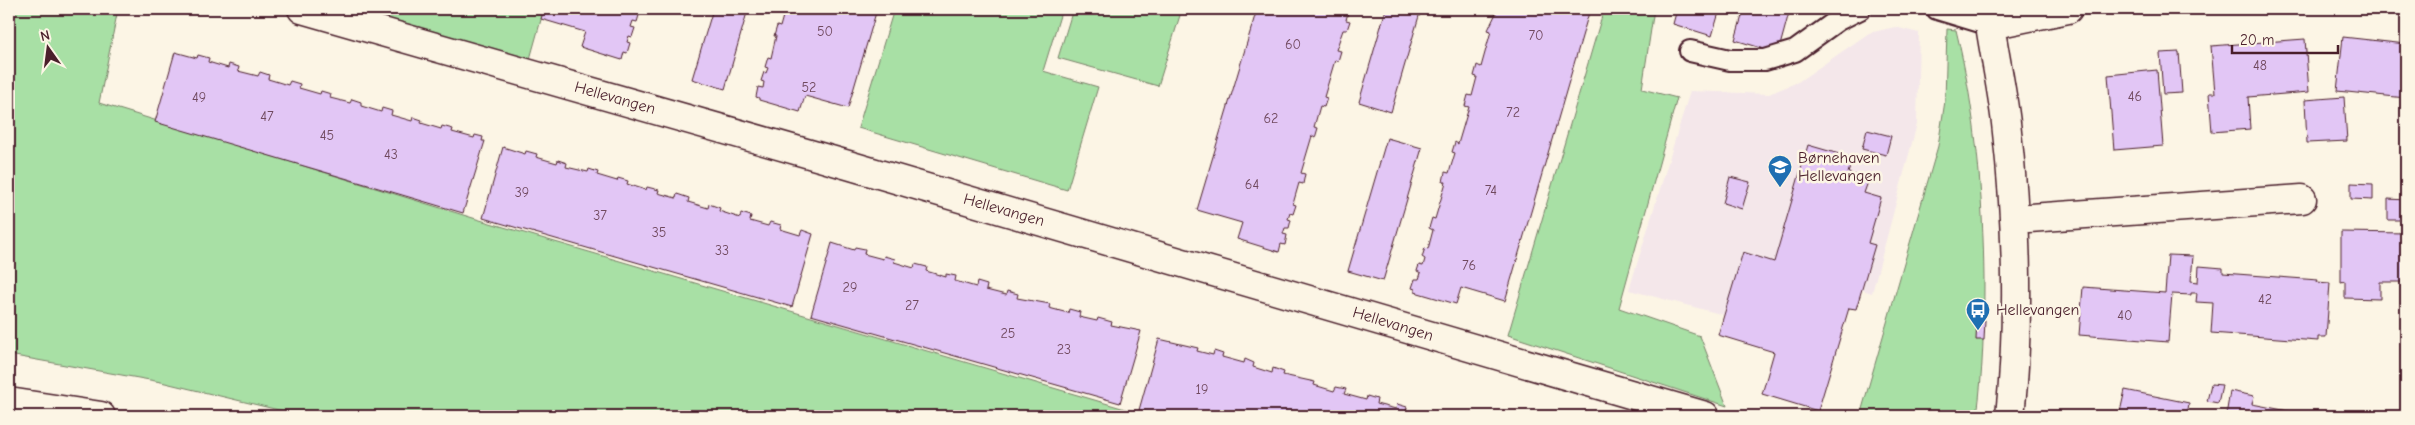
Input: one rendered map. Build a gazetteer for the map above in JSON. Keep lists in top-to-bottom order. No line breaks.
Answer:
{"streets":{"street":["Hellevangen"]},"places":{"school or university":["Børnehaven Hellevangen"],"bus stop":["Hellevangen"]},"house_numbers":["50","70","60","48","52","46","49","72","47","62","45","43","64","74","39","37","35","33","76","29","42","27","40","25","23","19"],"scale_bar":"20 m","north":"top"}
